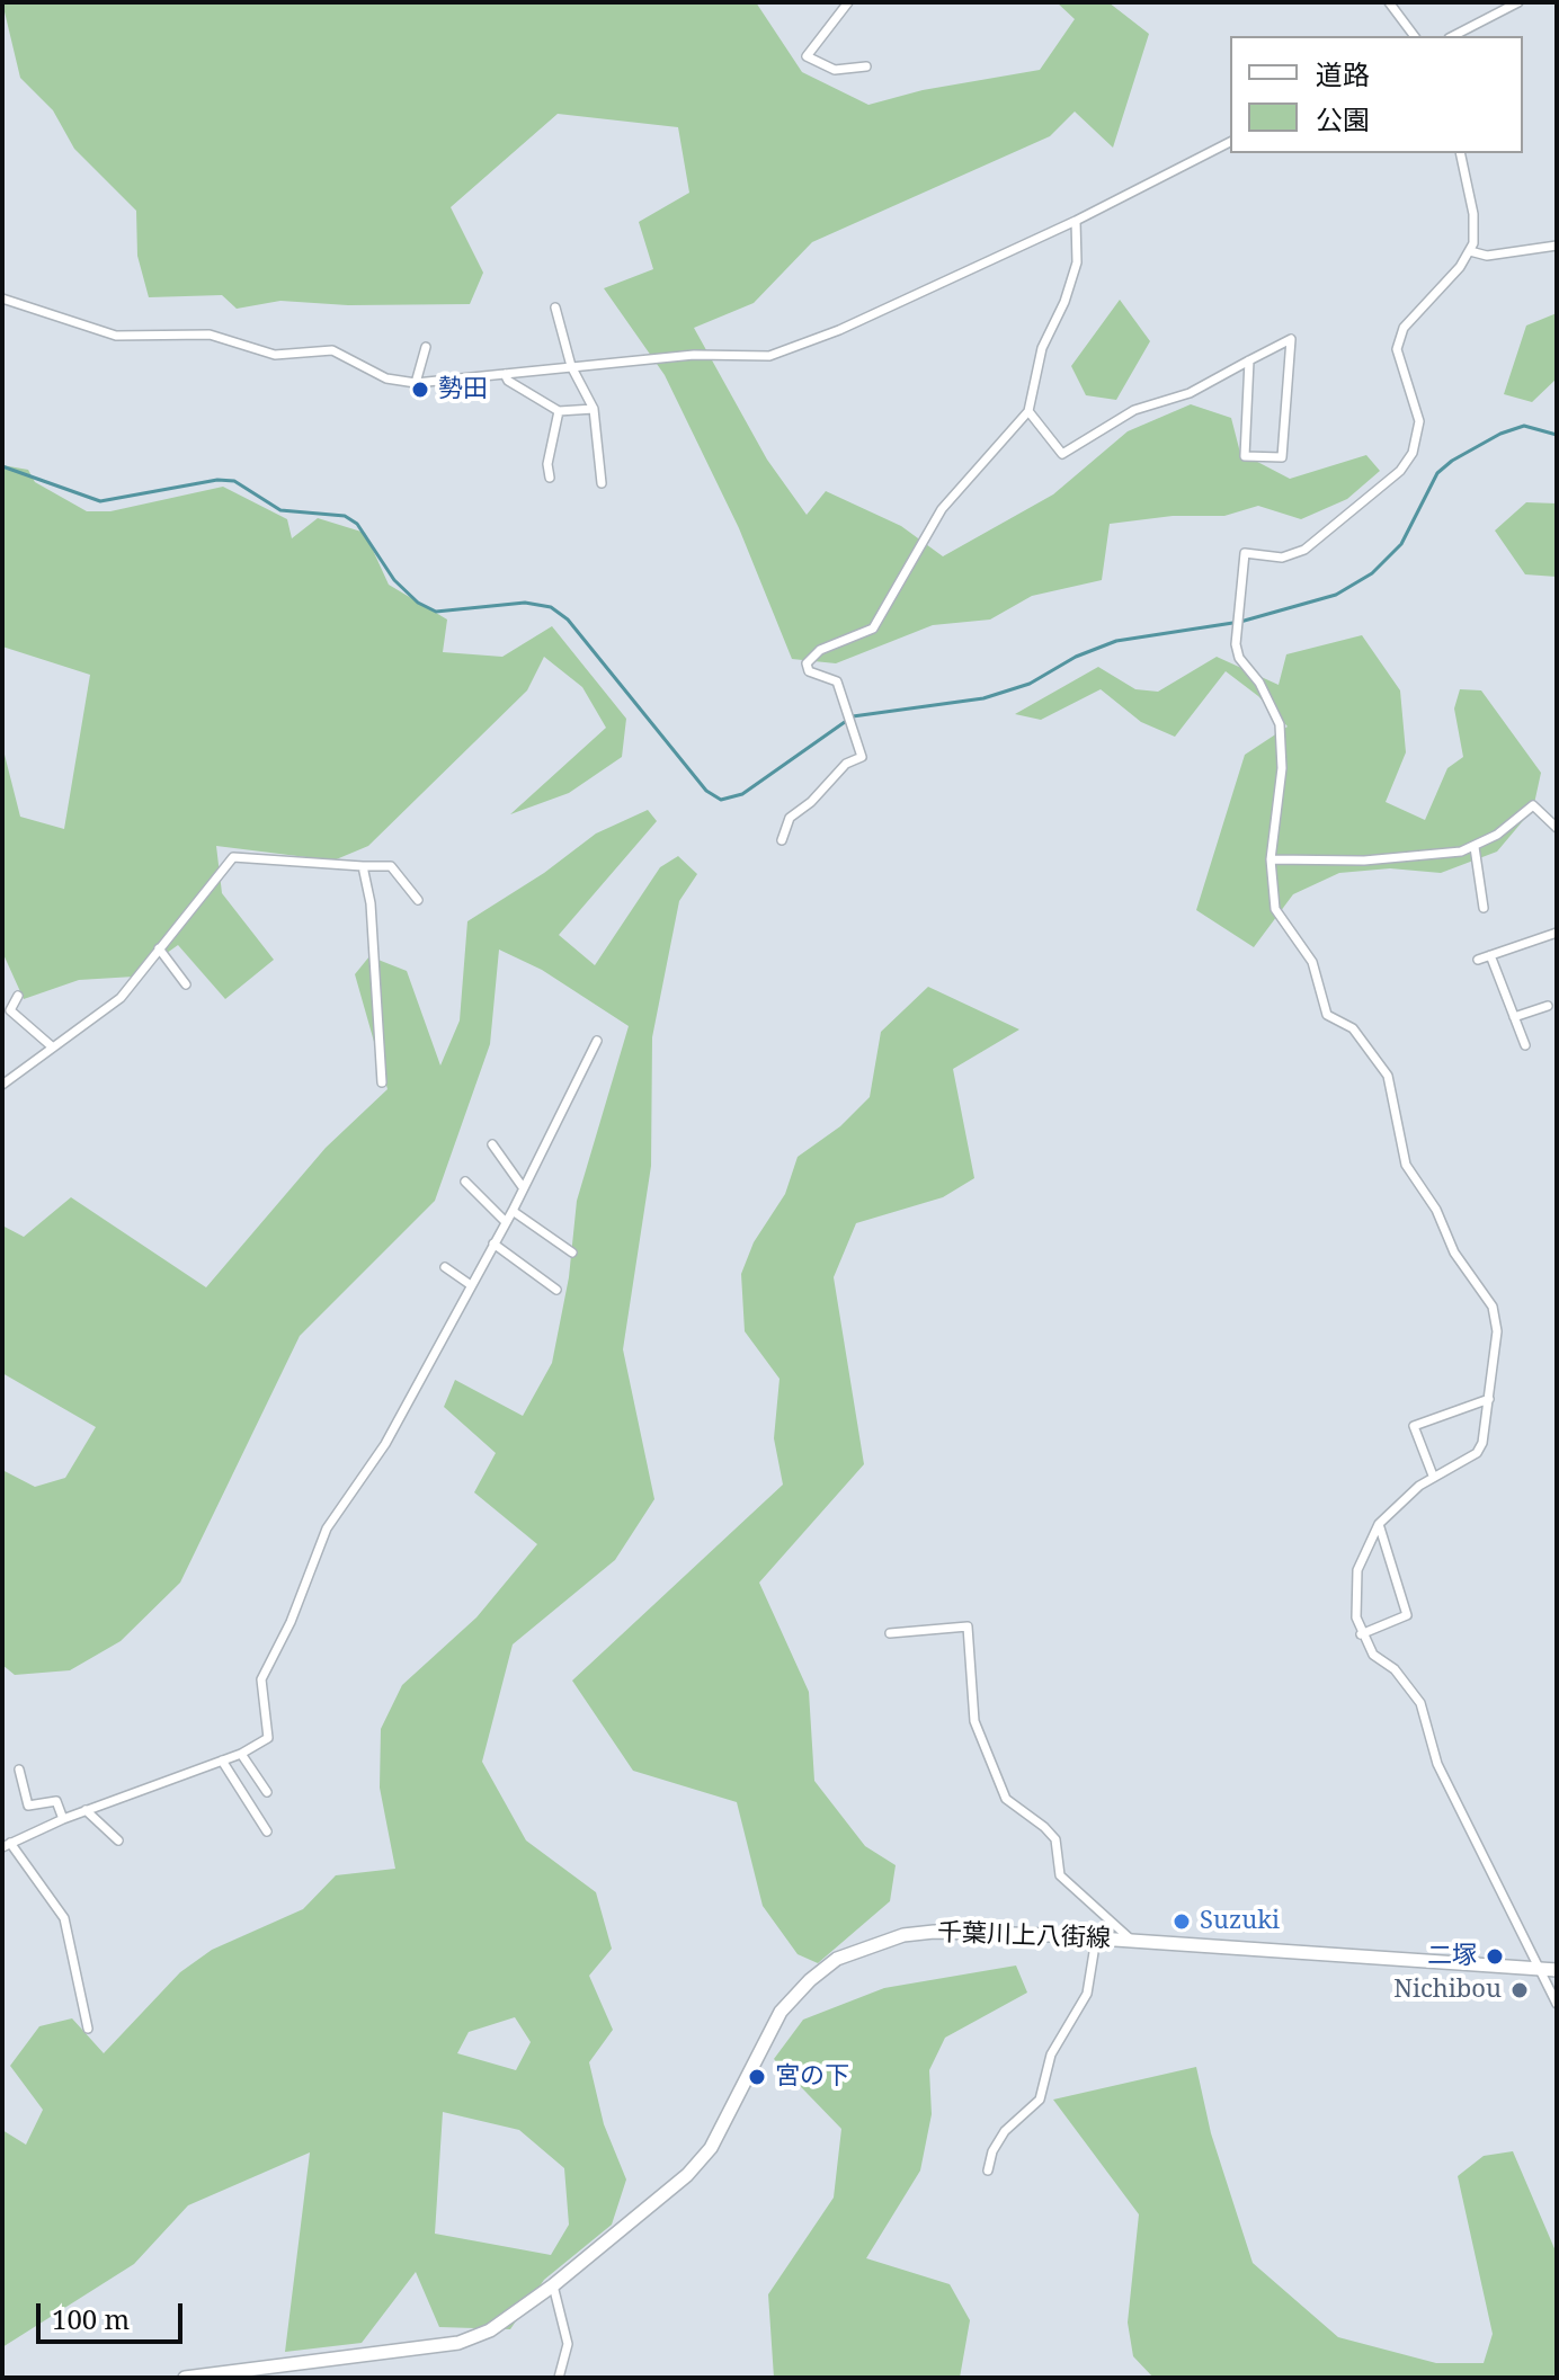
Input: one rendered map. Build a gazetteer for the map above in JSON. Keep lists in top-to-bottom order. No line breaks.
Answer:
{"streets":{"main road":["千葉川上八街線"]},"places":["勢田","Suzuki","二塚","Nichibou","宮の下"],"legend":["道路","公園"],"scale_bar":"100 m"}
